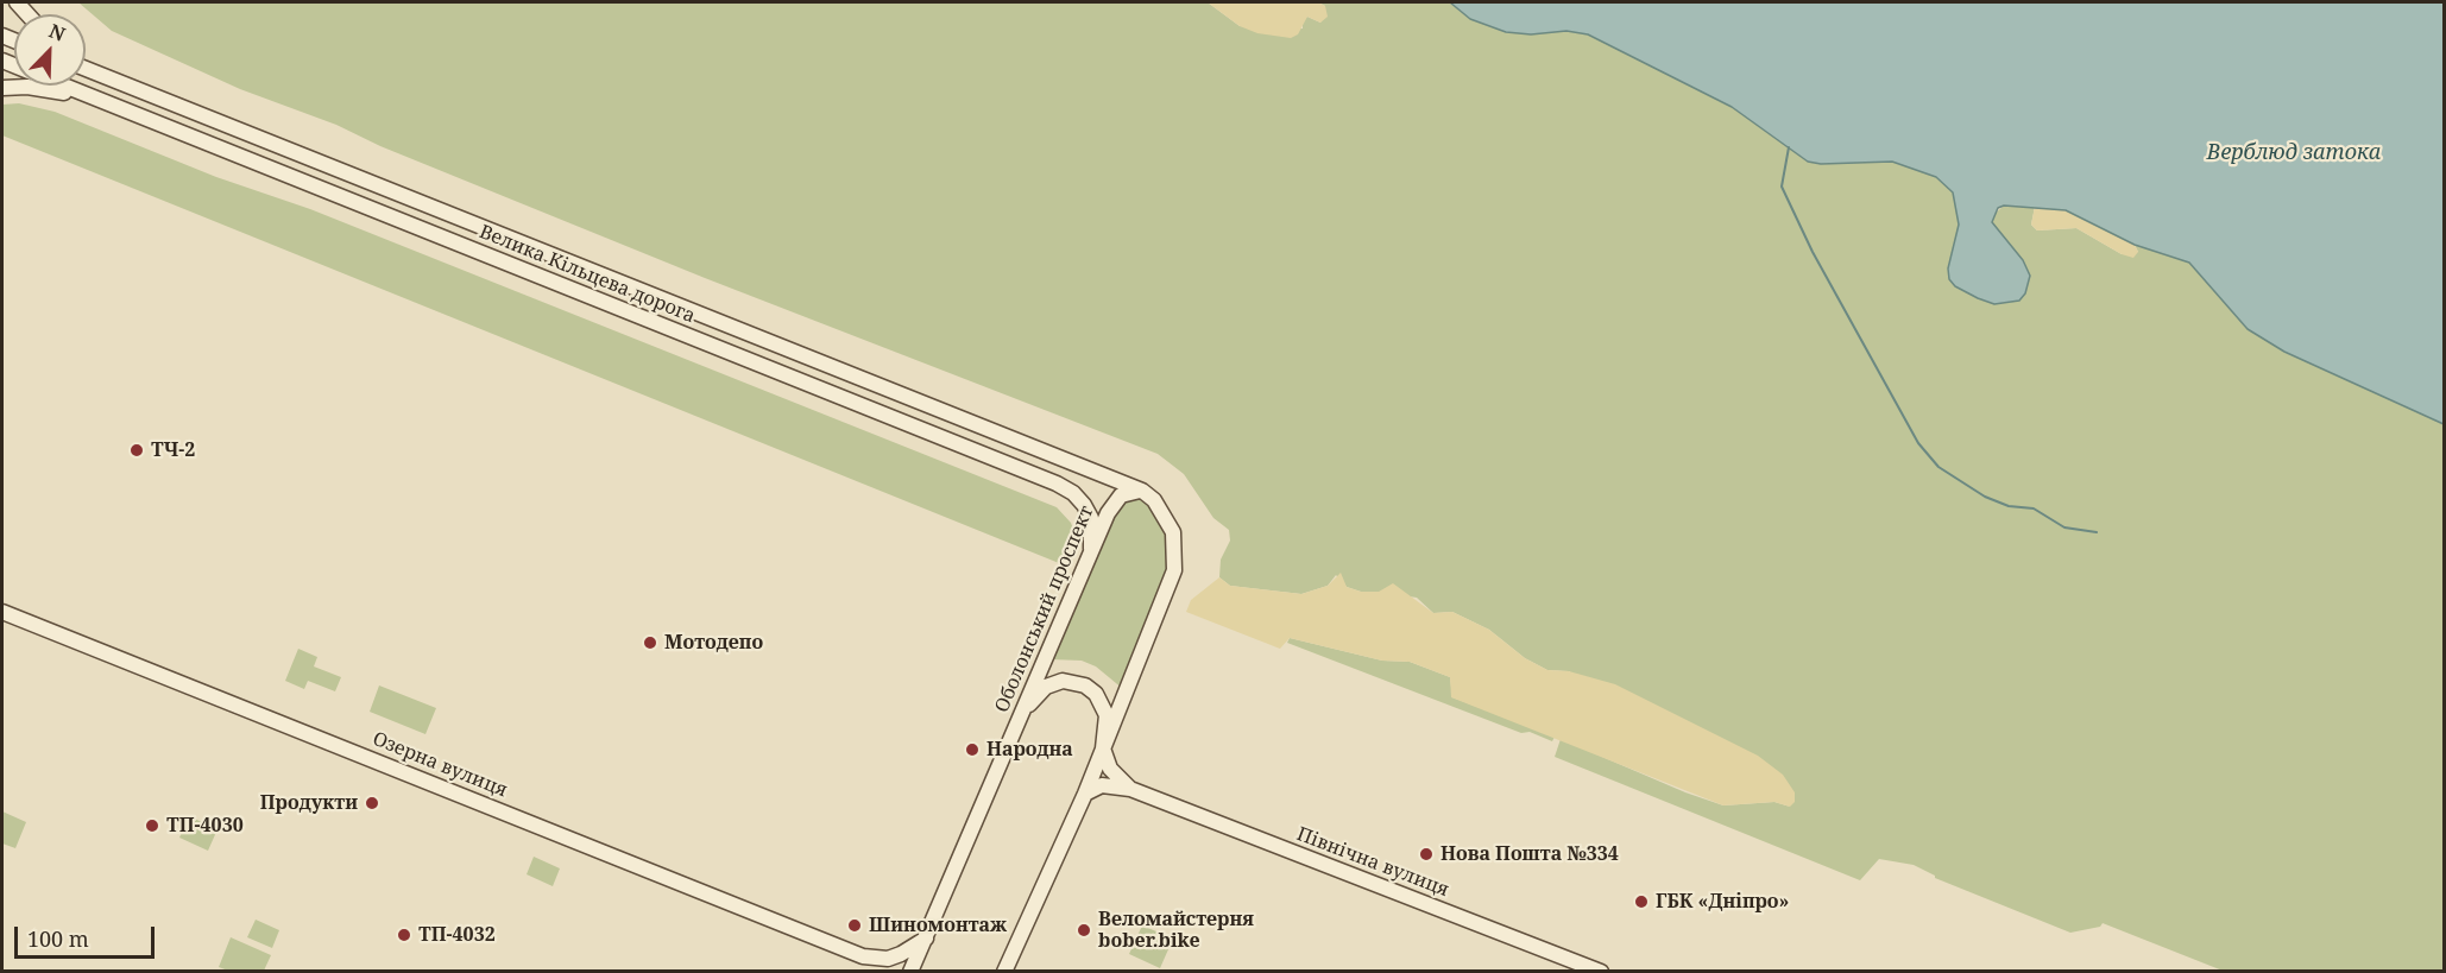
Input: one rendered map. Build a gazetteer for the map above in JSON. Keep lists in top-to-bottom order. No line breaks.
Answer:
{"streets":{"main road":["Велика Кільцева дорога","Оболонський проспект","Озерна вулиця","Північна вулиця"]},"crossings":[["Велика Кільцева дорога","Оболонський проспект"]],"water":["Верблюд затока"],"places":["ТЧ-2","Мотодепо","Народна","Продукти","ТП-4030","Нова Пошта №334","ГБК «Дніпро»","Шиномонтаж","Веломайстерня bober.bike","ТП-4032"],"scale_bar":"100 m","north":"top right"}
